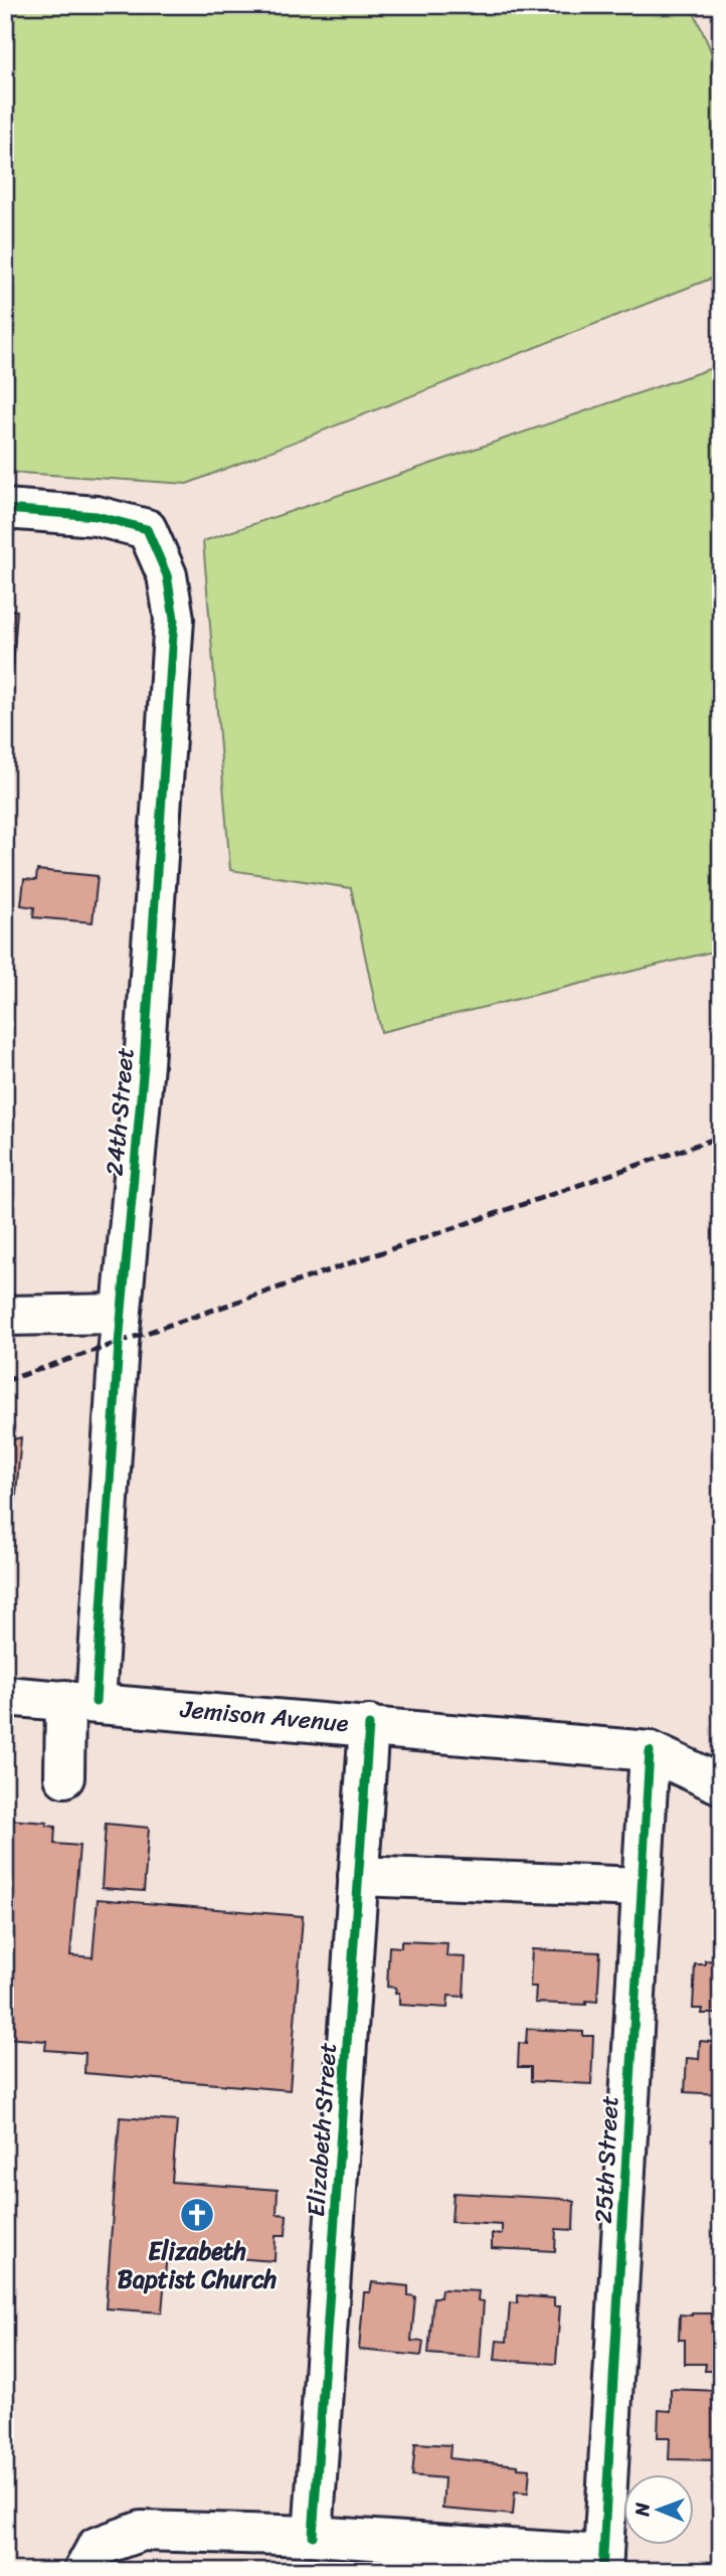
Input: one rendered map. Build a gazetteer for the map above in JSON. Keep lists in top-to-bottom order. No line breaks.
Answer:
{"streets":{"street":["24th Street","Jemison Avenue","Elizabeth Street","25th Street"]},"crossings":[["24th Street","Jemison Avenue"],["Jemison Avenue","Elizabeth Street"],["Jemison Avenue","25th Street"]],"places":{"church":["Elizabeth Baptist Church"]},"north":"left"}
